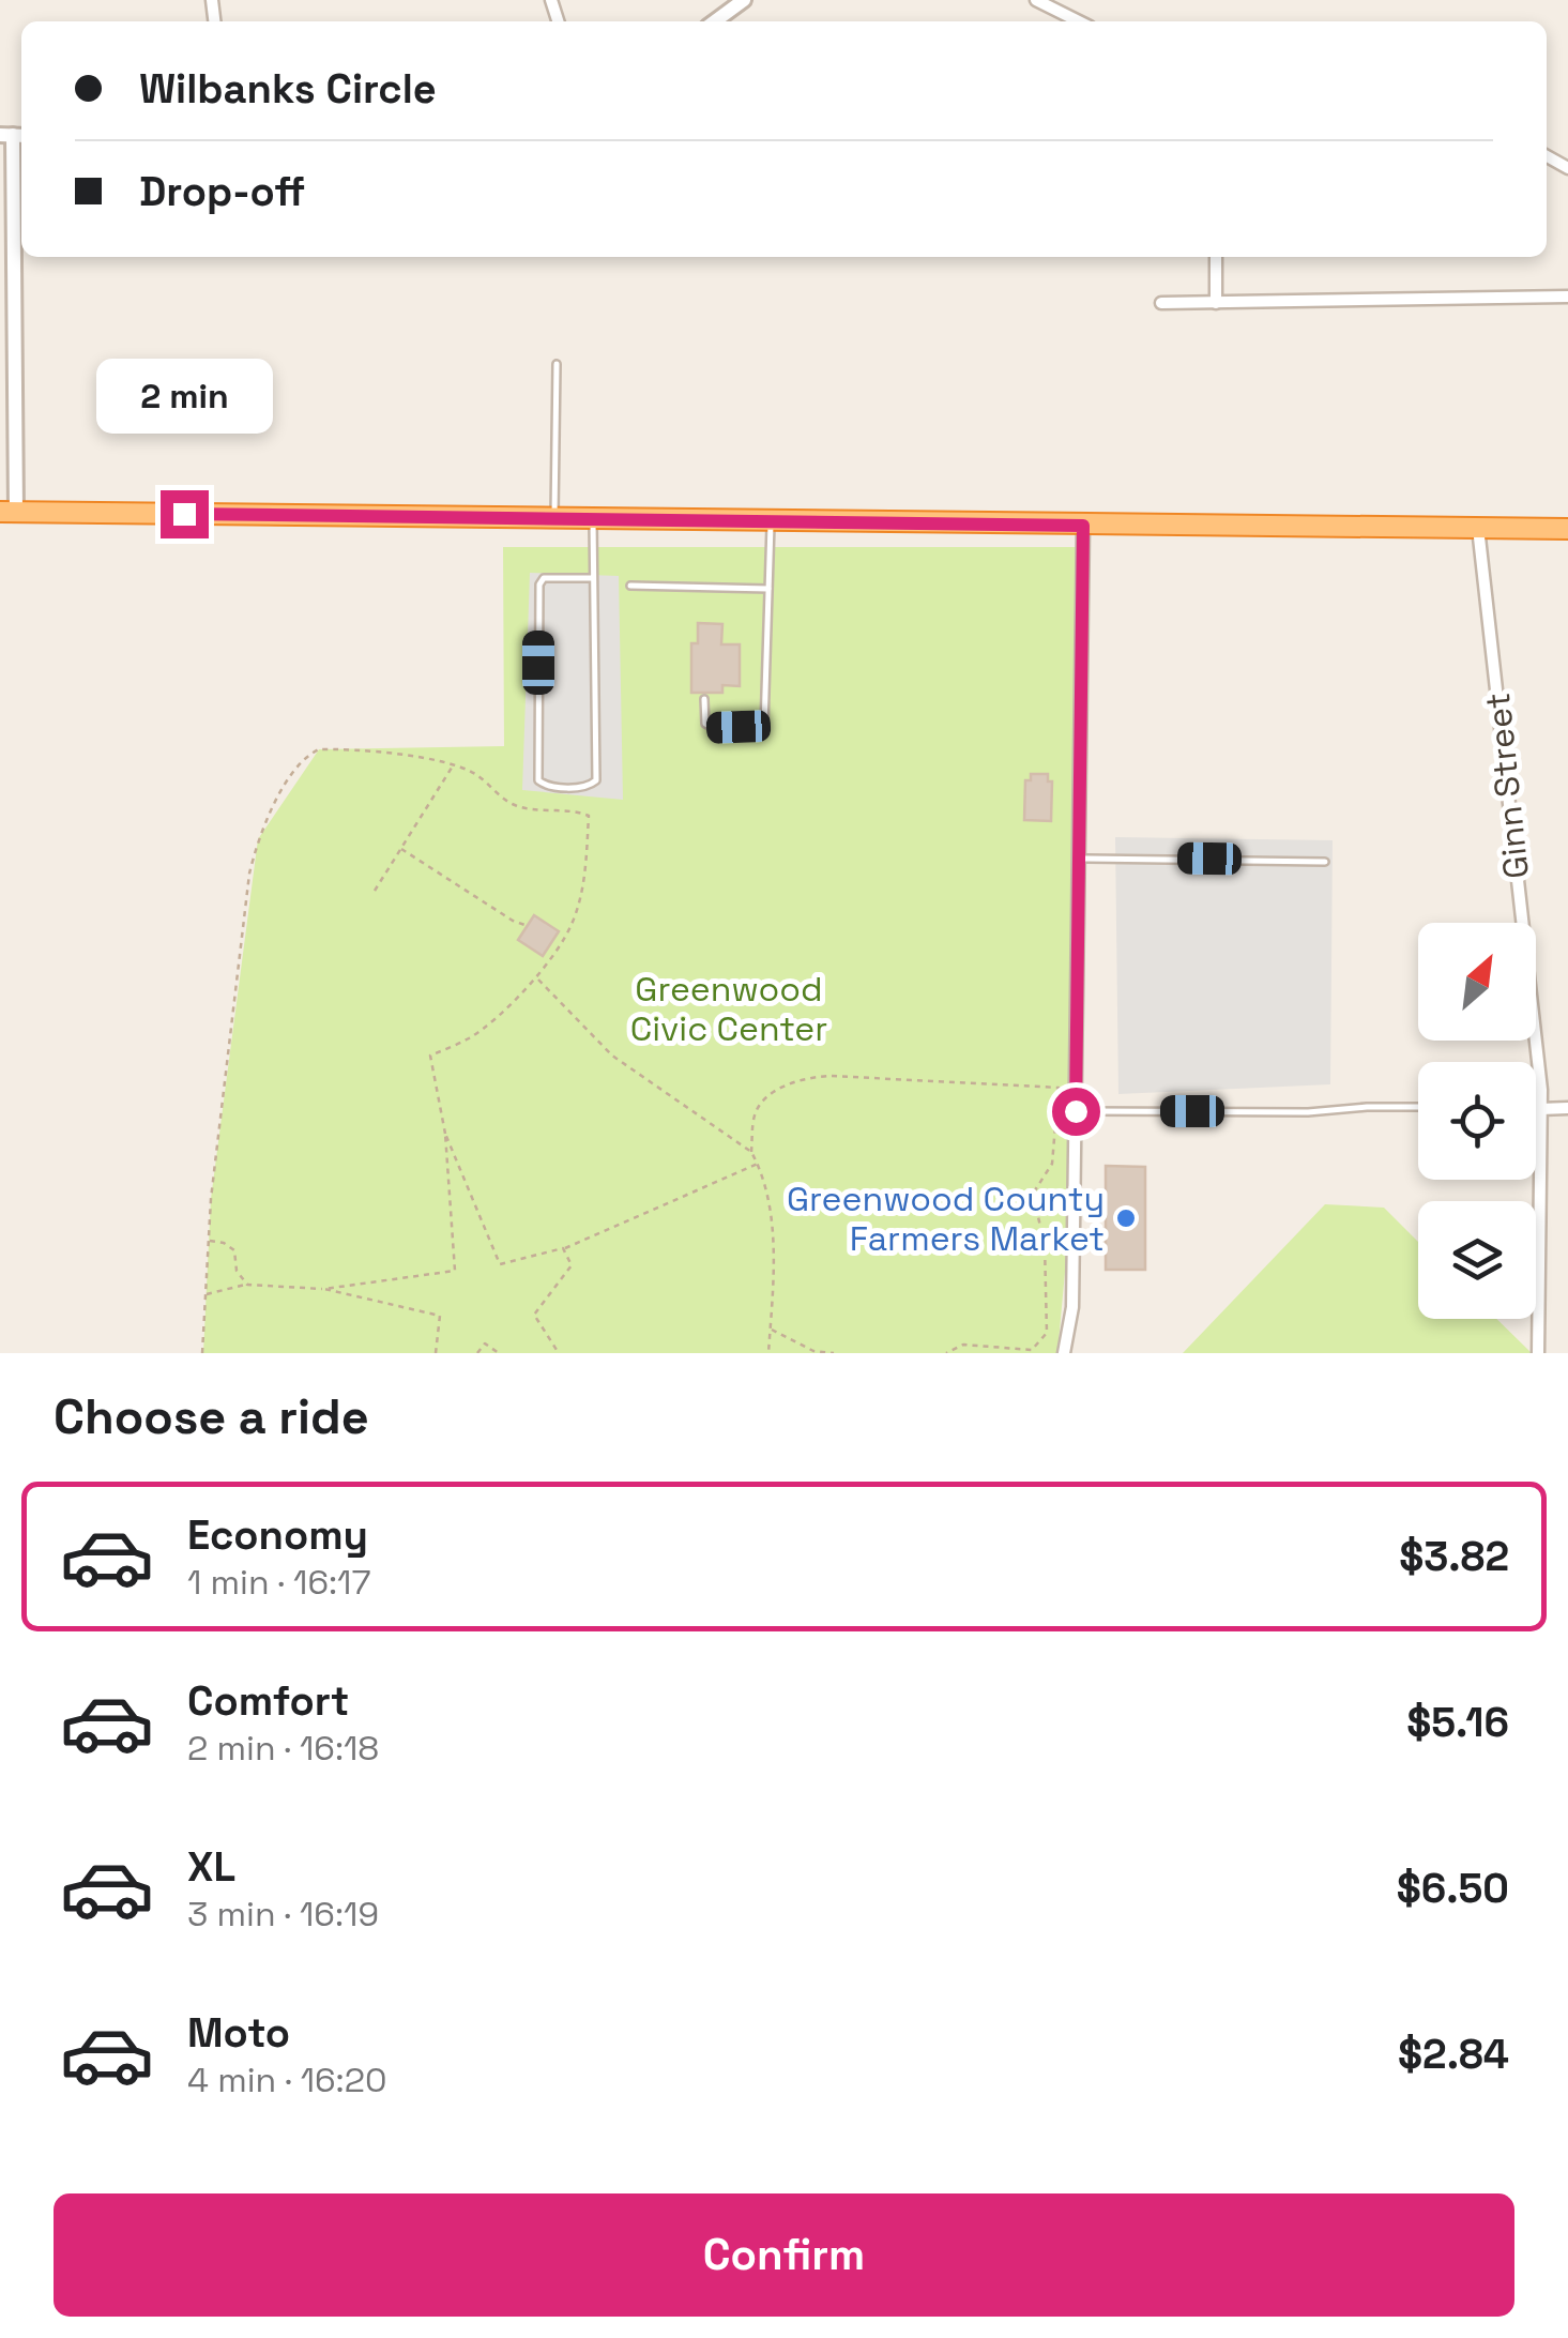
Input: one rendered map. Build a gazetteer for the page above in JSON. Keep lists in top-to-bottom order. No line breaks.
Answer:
{"streets":{"street":["Ginn Street"]},"parks":["Greenwood Civic Center"],"places":["Greenwood County Farmers Market"],"north":"top right","page":{"banner":["Wilbanks Circle","Drop-off"],"bubble":"2 min","heading":"Choose a ride","list":[{"name":"Economy","note":"1 min · 16:17","value":"$3.82"},{"name":"Comfort","note":"2 min · 16:18","value":"$5.16"},{"name":"XL","note":"3 min · 16:19","value":"$6.50"},{"name":"Moto","note":"4 min · 16:20","value":"$2.84"}],"buttons":"Confirm"}}
